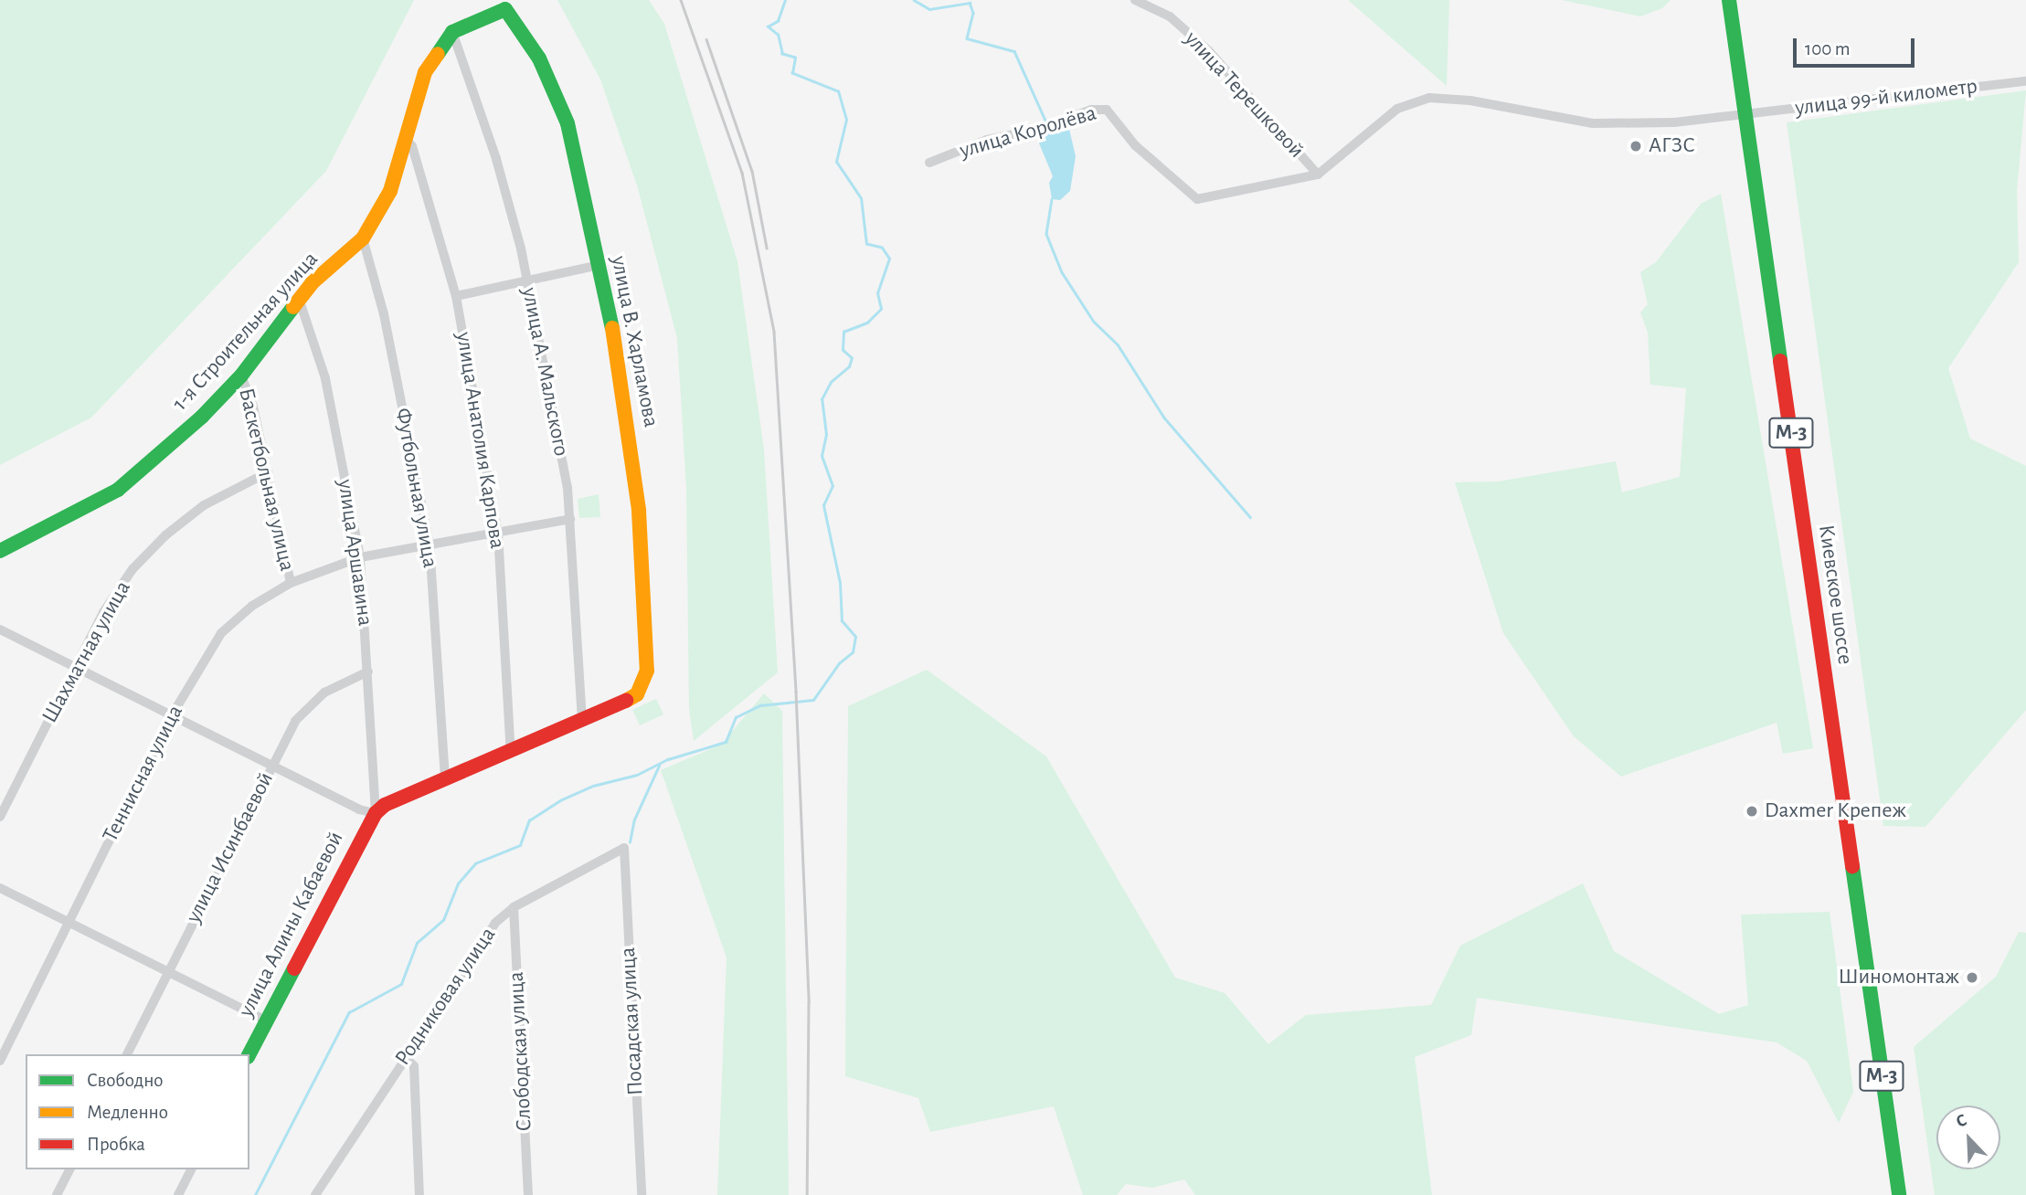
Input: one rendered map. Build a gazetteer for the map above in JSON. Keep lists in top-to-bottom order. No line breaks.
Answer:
{"streets":{"main road":["1-я Строительная улица","улица В. Харламова","М-3","Киевское шоссе","улица Алины Кабаевой"],"street":["улица Терешковой","улица 99-й километр","улица Королёва","улица А. Мальского","улица Анатолия Карпова","Баскетбольная улица","Футбольная улица","улица Аршавина","Шахматная улица","Теннисная улица","улица Исинбаевой","Родниковая улица","Посадская улица","Слободская улица"]},"crossings":[["улица Терешковой","улица 99-й километр"],["улица Терешковой","улица Королёва"],["улица 99-й километр","улица Королёва"],["улица 99-й километр","Киевское шоссе"],["1-я Строительная улица","улица В. Харламова"],["1-я Строительная улица","улица А. Мальского"],["1-я Строительная улица","улица Анатолия Карпова"],["1-я Строительная улица","Баскетбольная улица"],["1-я Строительная улица","Футбольная улица"],["1-я Строительная улица","улица Аршавина"],["улица В. Харламова","улица А. Мальского"],["улица В. Харламова","улица Анатолия Карпова"],["улица В. Харламова","Футбольная улица"],["улица В. Харламова","улица Аршавина"],["улица В. Харламова","улица Алины Кабаевой"],["улица А. Мальского","Теннисная улица"],["улица Анатолия Карпова","Теннисная улица"],["Баскетбольная улица","Шахматная улица"],["Баскетбольная улица","Теннисная улица"],["Футбольная улица","Теннисная улица"],["улица Аршавина","Теннисная улица"],["улица Аршавина","улица Исинбаевой"],["улица Аршавина","улица Алины Кабаевой"],["Родниковая улица","Посадская улица"],["Родниковая улица","Слободская улица"]],"places":["АГЗС","Daxmer Крепеж","Шиномонтаж"],"legend":["Свободно","Медленно","Пробка"],"scale_bar":"100 m","north":"top left"}
